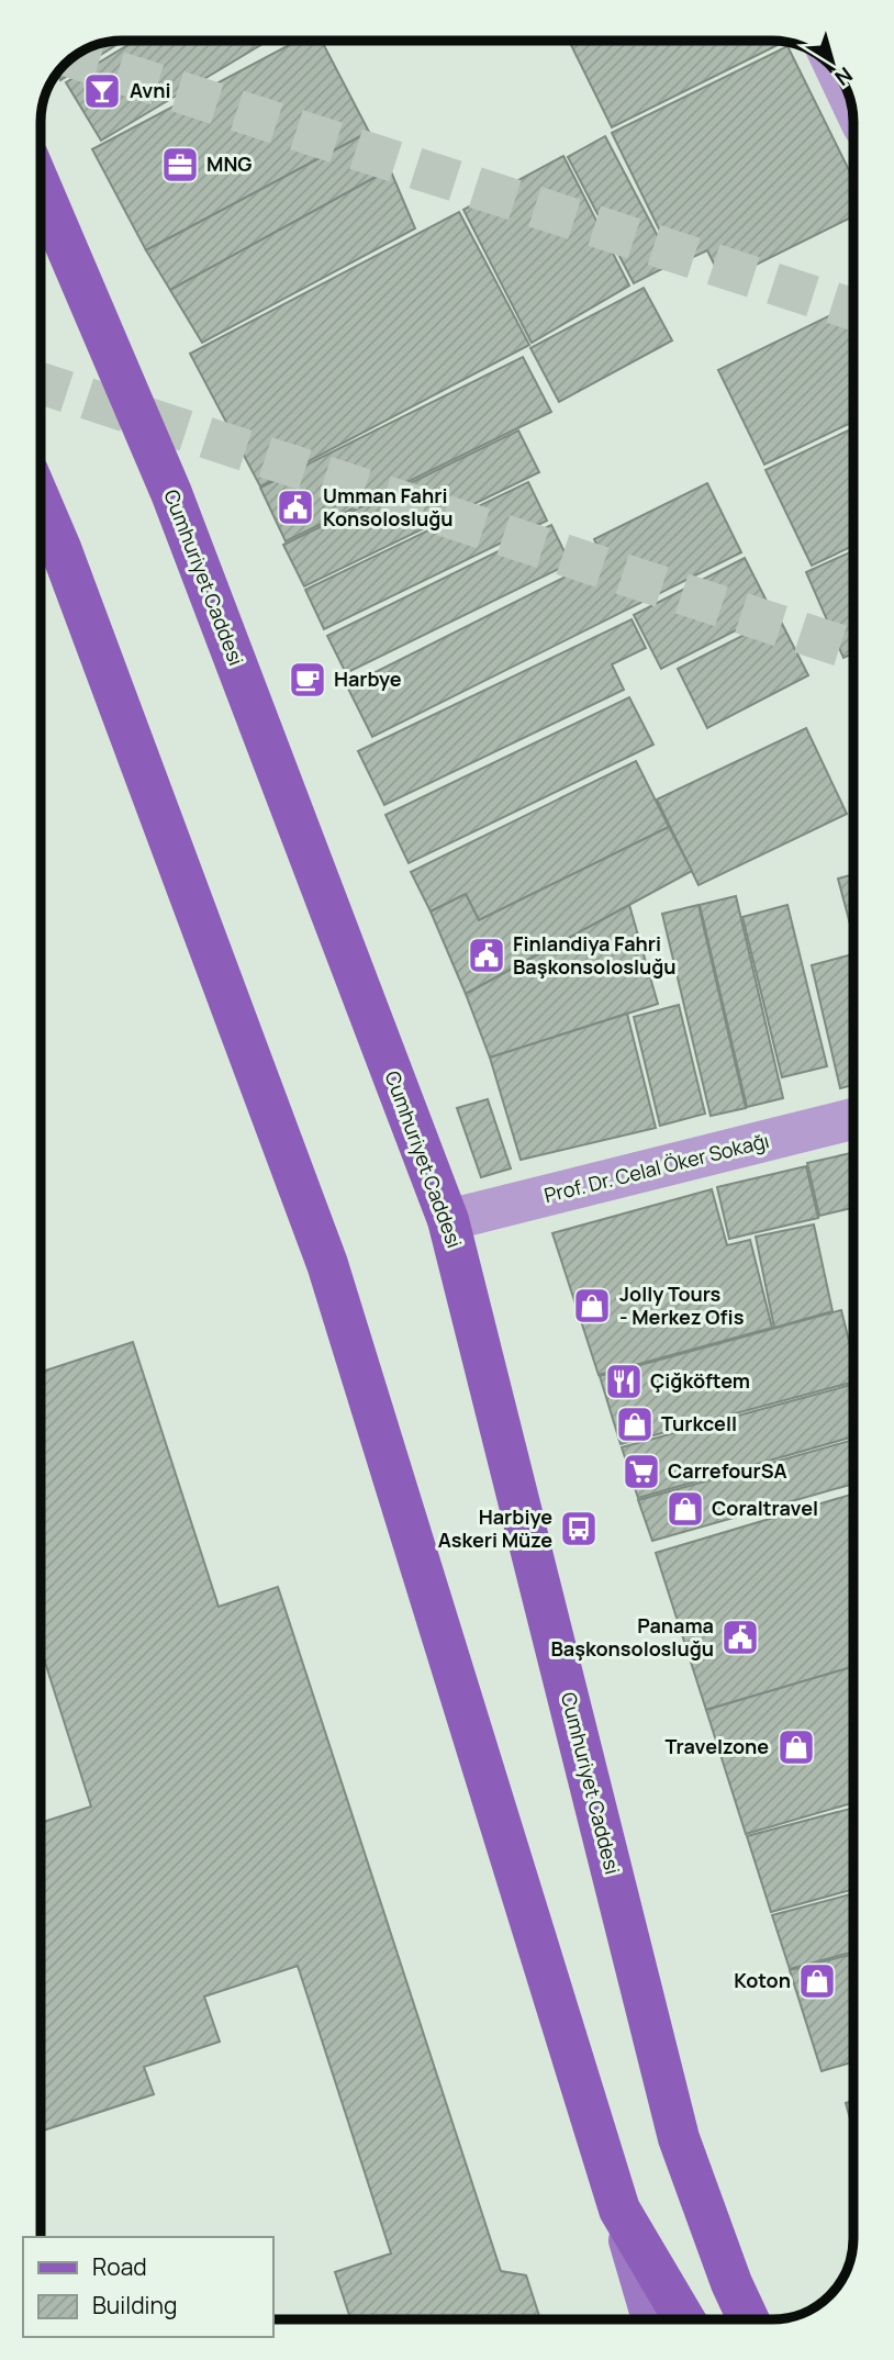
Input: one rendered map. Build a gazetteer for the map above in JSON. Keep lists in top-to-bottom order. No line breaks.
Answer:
{"streets":{"main road":["Cumhuriyet Caddesi"],"street":["Prof. Dr. Celal Öker Sokağı"]},"crossings":[["Cumhuriyet Caddesi","Prof. Dr. Celal Öker Sokağı"]],"places":{"bar":["Avni"],"office":["MNG"],"public building":["Umman Fahri Konsolosluğu","Finlandiya Fahri Başkonsolosluğu","Panama Başkonsolosluğu"],"cafe":["Harbye"],"shop":["Jolly Tours - Merkez Ofis","Turkcell","Coraltravel","Travelzone","Koton"],"restaurant":["Çiğköftem"],"supermarket":["CarrefourSA"],"bus stop":["Harbiye Askeri Müze"]},"legend":["Road","Building"],"north":"bottom right"}
